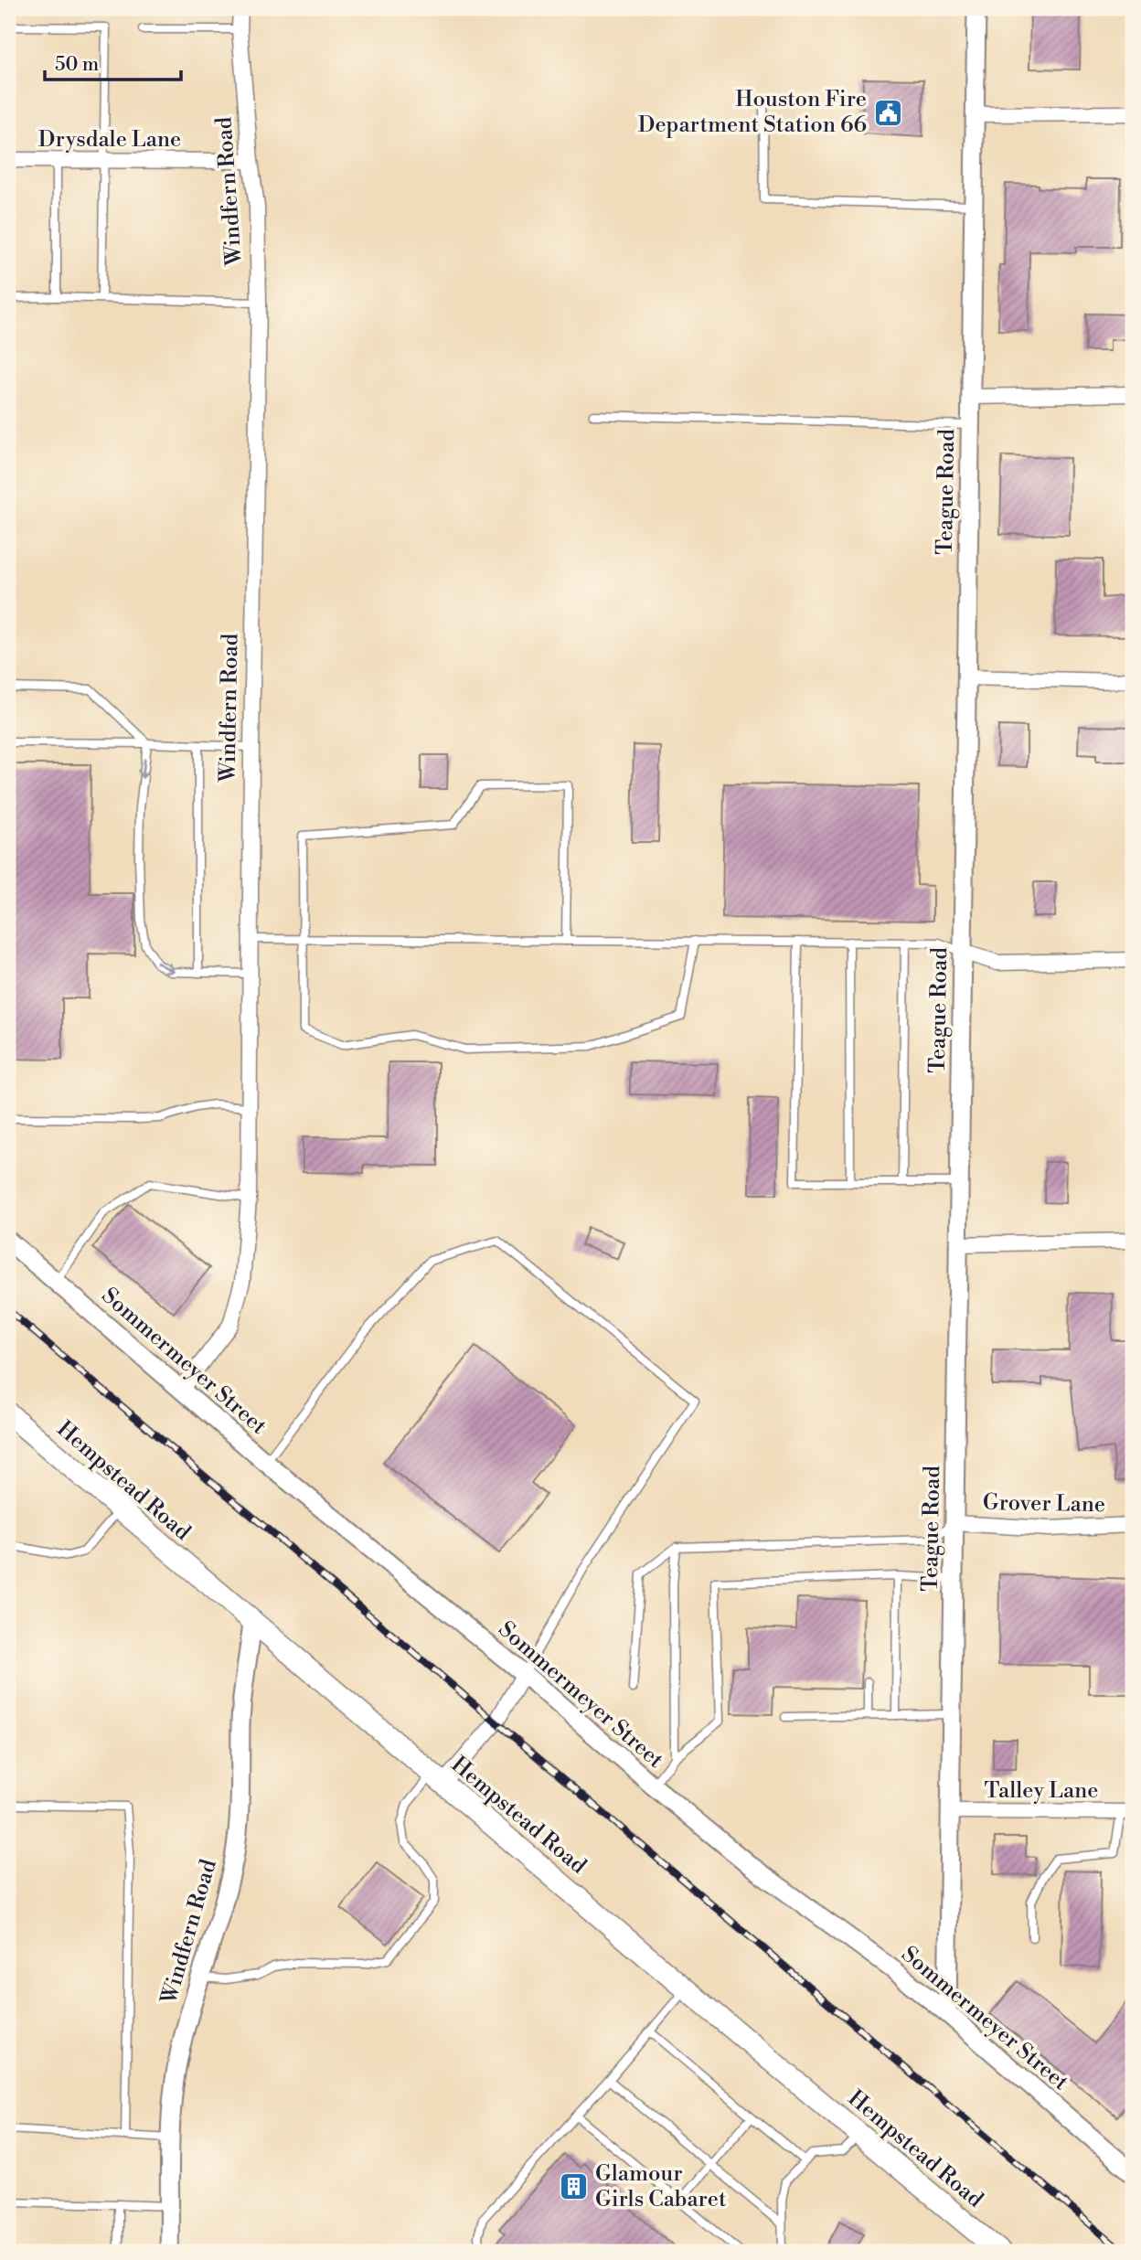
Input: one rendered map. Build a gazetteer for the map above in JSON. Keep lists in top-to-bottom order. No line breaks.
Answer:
{"streets":{"main road":["Hempstead Road"],"street":["Drysdale Lane","Windfern Road","Teague Road","Sommermeyer Street","Grover Lane","Talley Lane"]},"crossings":[["Drysdale Lane","Windfern Road"],["Windfern Road","Sommermeyer Street"],["Windfern Road","Hempstead Road"],["Teague Road","Sommermeyer Street"],["Teague Road","Grover Lane"],["Teague Road","Talley Lane"]],"places":{"public building":["Houston Fire Department Station 66"],"building":["Glamour Girls Cabaret"]},"scale_bar":"50 m"}
